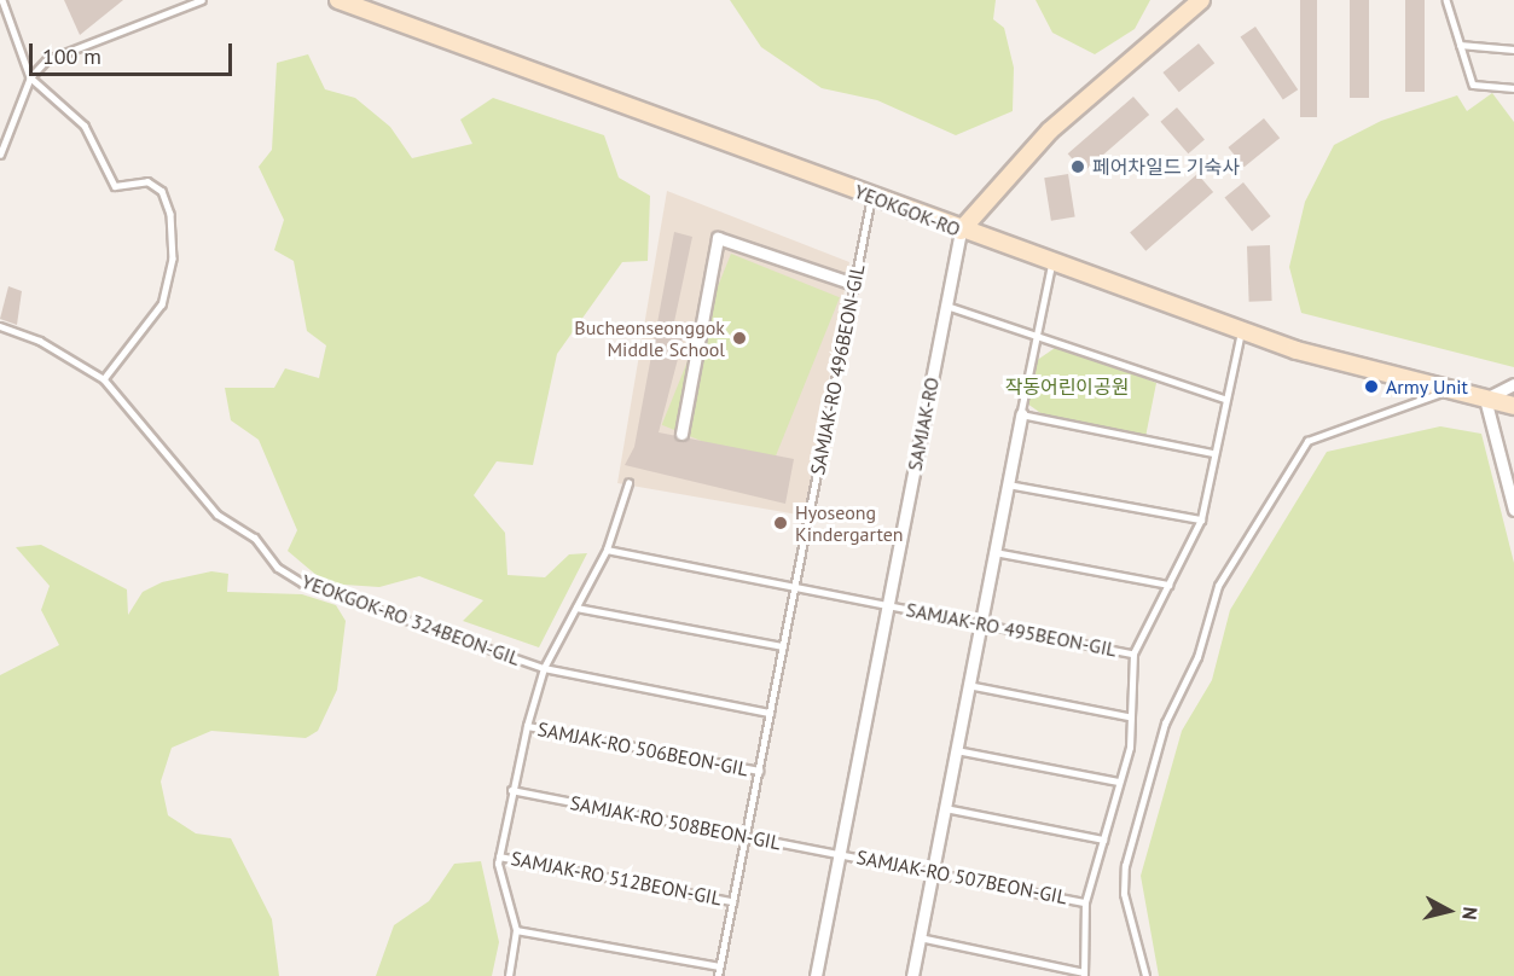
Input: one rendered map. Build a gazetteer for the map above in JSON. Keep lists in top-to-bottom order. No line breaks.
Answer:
{"streets":{"street":["YEOKGOK-RO","SAMJAK-RO"],"lane":["SAMJAK-RO 496BEON-GIL","YEOKGOK-RO 324BEON-GIL","SAMJAK-RO 495BEON-GIL","SAMJAK-RO 506BEON-GIL","SAMJAK-RO 508BEON-GIL","SAMJAK-RO 507BEON-GIL","SAMJAK-RO 512BEON-GIL"]},"crossings":[["YEOKGOK-RO","SAMJAK-RO 496BEON-GIL"],["YEOKGOK-RO","SAMJAK-RO"],["SAMJAK-RO 496BEON-GIL","YEOKGOK-RO 324BEON-GIL"],["SAMJAK-RO 496BEON-GIL","SAMJAK-RO 506BEON-GIL"],["SAMJAK-RO 496BEON-GIL","SAMJAK-RO 508BEON-GIL"],["SAMJAK-RO 496BEON-GIL","SAMJAK-RO 512BEON-GIL"],["SAMJAK-RO","SAMJAK-RO 495BEON-GIL"],["SAMJAK-RO","SAMJAK-RO 508BEON-GIL"],["SAMJAK-RO","SAMJAK-RO 507BEON-GIL"],["SAMJAK-RO 508BEON-GIL","SAMJAK-RO 507BEON-GIL"]],"parks":["작동어린이공원"],"places":["페어차일드 기숙사","Bucheonseonggok Middle School","Army Unit","Hyoseong Kindergarten"],"scale_bar":"100 m","north":"right"}
